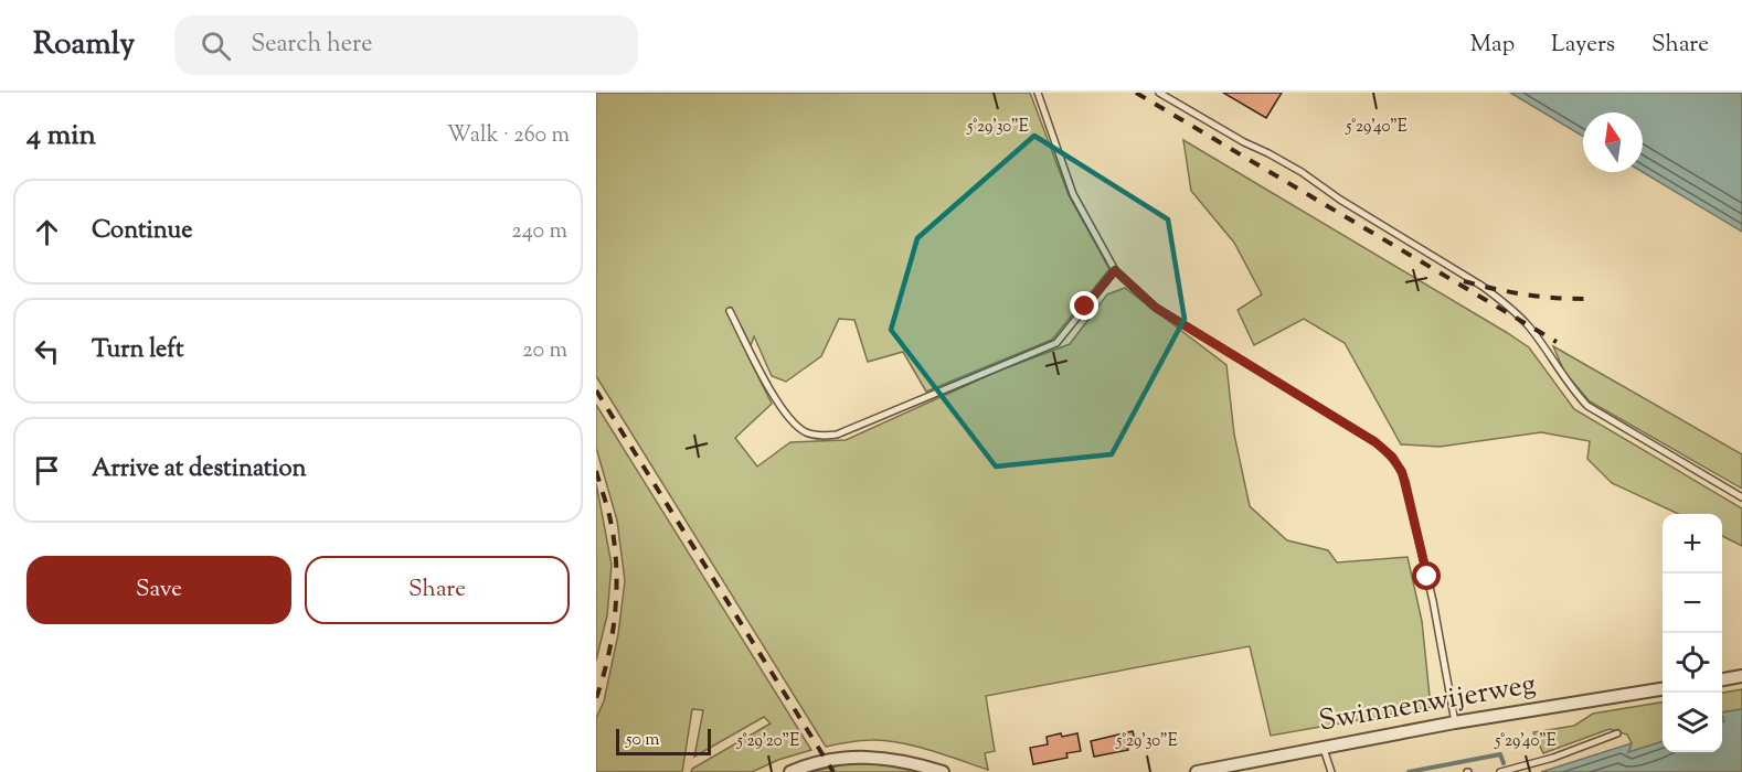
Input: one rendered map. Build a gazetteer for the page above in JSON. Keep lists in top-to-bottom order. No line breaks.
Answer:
{"streets":{"street":["Swinnenwijerweg"]},"scale_bar":"50 m","north":"top","page":{"header":"Roamly","search":"Search here","nav":["Map","Layers","Share"],"heading":["4 min","Walk · 260 m"],"list":[["Continue","240 m"],["Turn left","20 m"],"Arrive at destination"],"map_buttons":["+","−"],"buttons":["Save","Share"],"scale":"50 m"},"coordinates":["5°29'30\"E","5°29'40\"E","5°29'20\"E"]}
